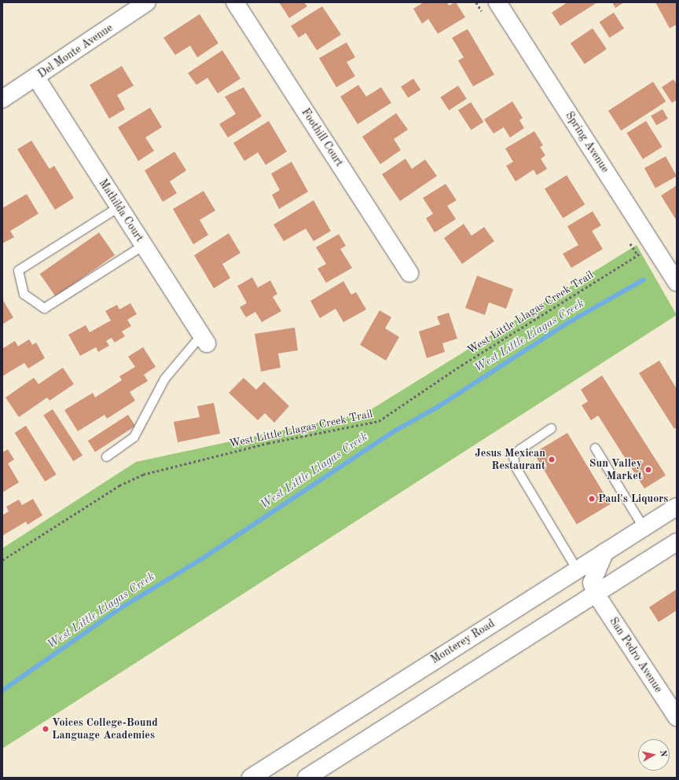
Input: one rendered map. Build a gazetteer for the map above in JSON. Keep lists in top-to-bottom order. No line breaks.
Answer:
{"streets":{"street":["Del Monte Avenue","Foothill Court","Spring Avenue","Mathilda Court","Monterey Road","San Pedro Avenue"],"path":["West Little Llagas Creek Trail"]},"crossings":[["Del Monte Avenue","Mathilda Court"]],"water":["West Little Llagas Creek"],"places":["Jesus Mexican Restaurant","Sun Valley Market","Paul's Liquors","Voices College-Bound Language Academies"],"north":"right"}
